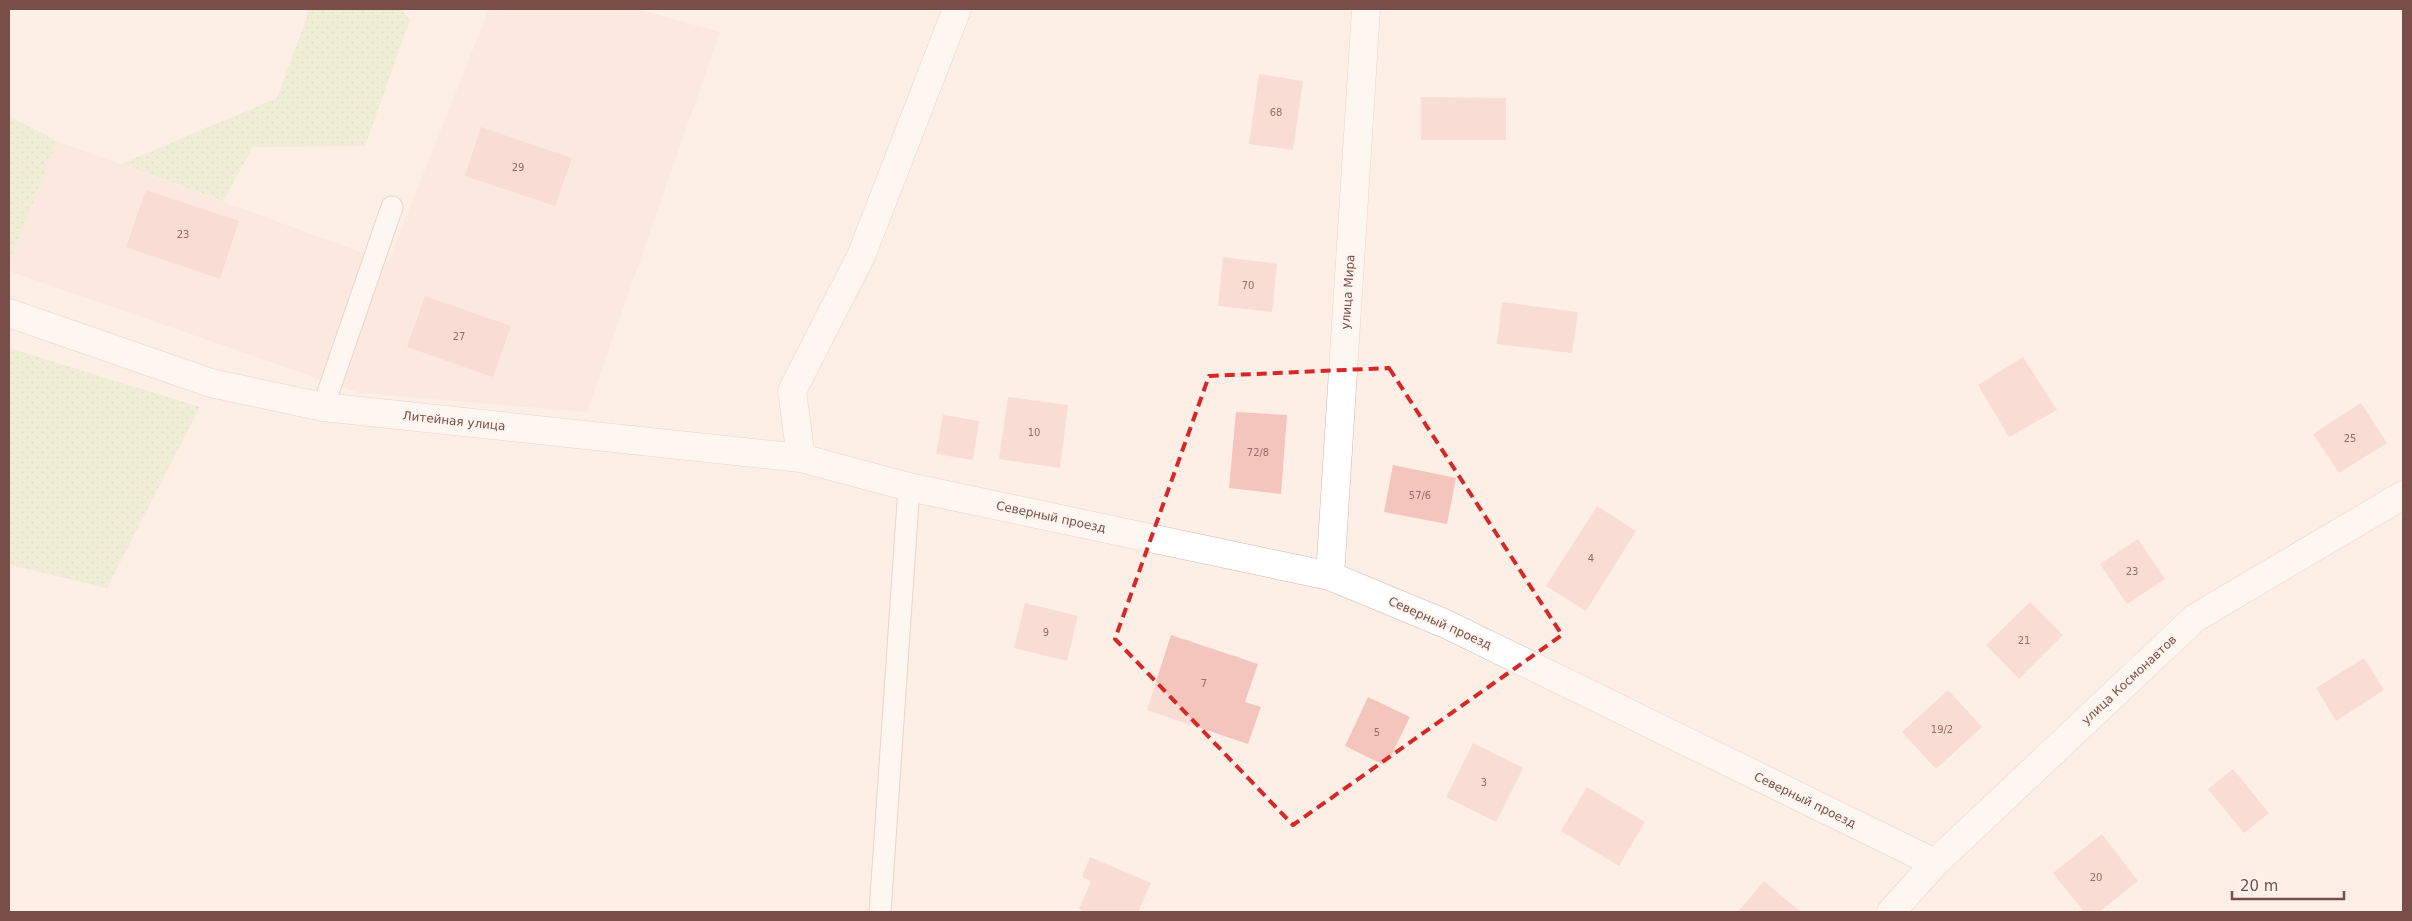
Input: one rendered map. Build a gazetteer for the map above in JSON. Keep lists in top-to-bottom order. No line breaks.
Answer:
{"streets":{"street":["улица Мира","Литейная улица","Северный проезд","улица Космонавтов"]},"crossings":[["улица Мира","Северный проезд"],["Литейная улица","Северный проезд"],["Северный проезд","улица Космонавтов"]],"house_numbers":["68","29","23","70","27","10","25","72/8","57/6","4","23","9","21","7","19/2","5","3","20"],"scale_bar":"20 m"}
